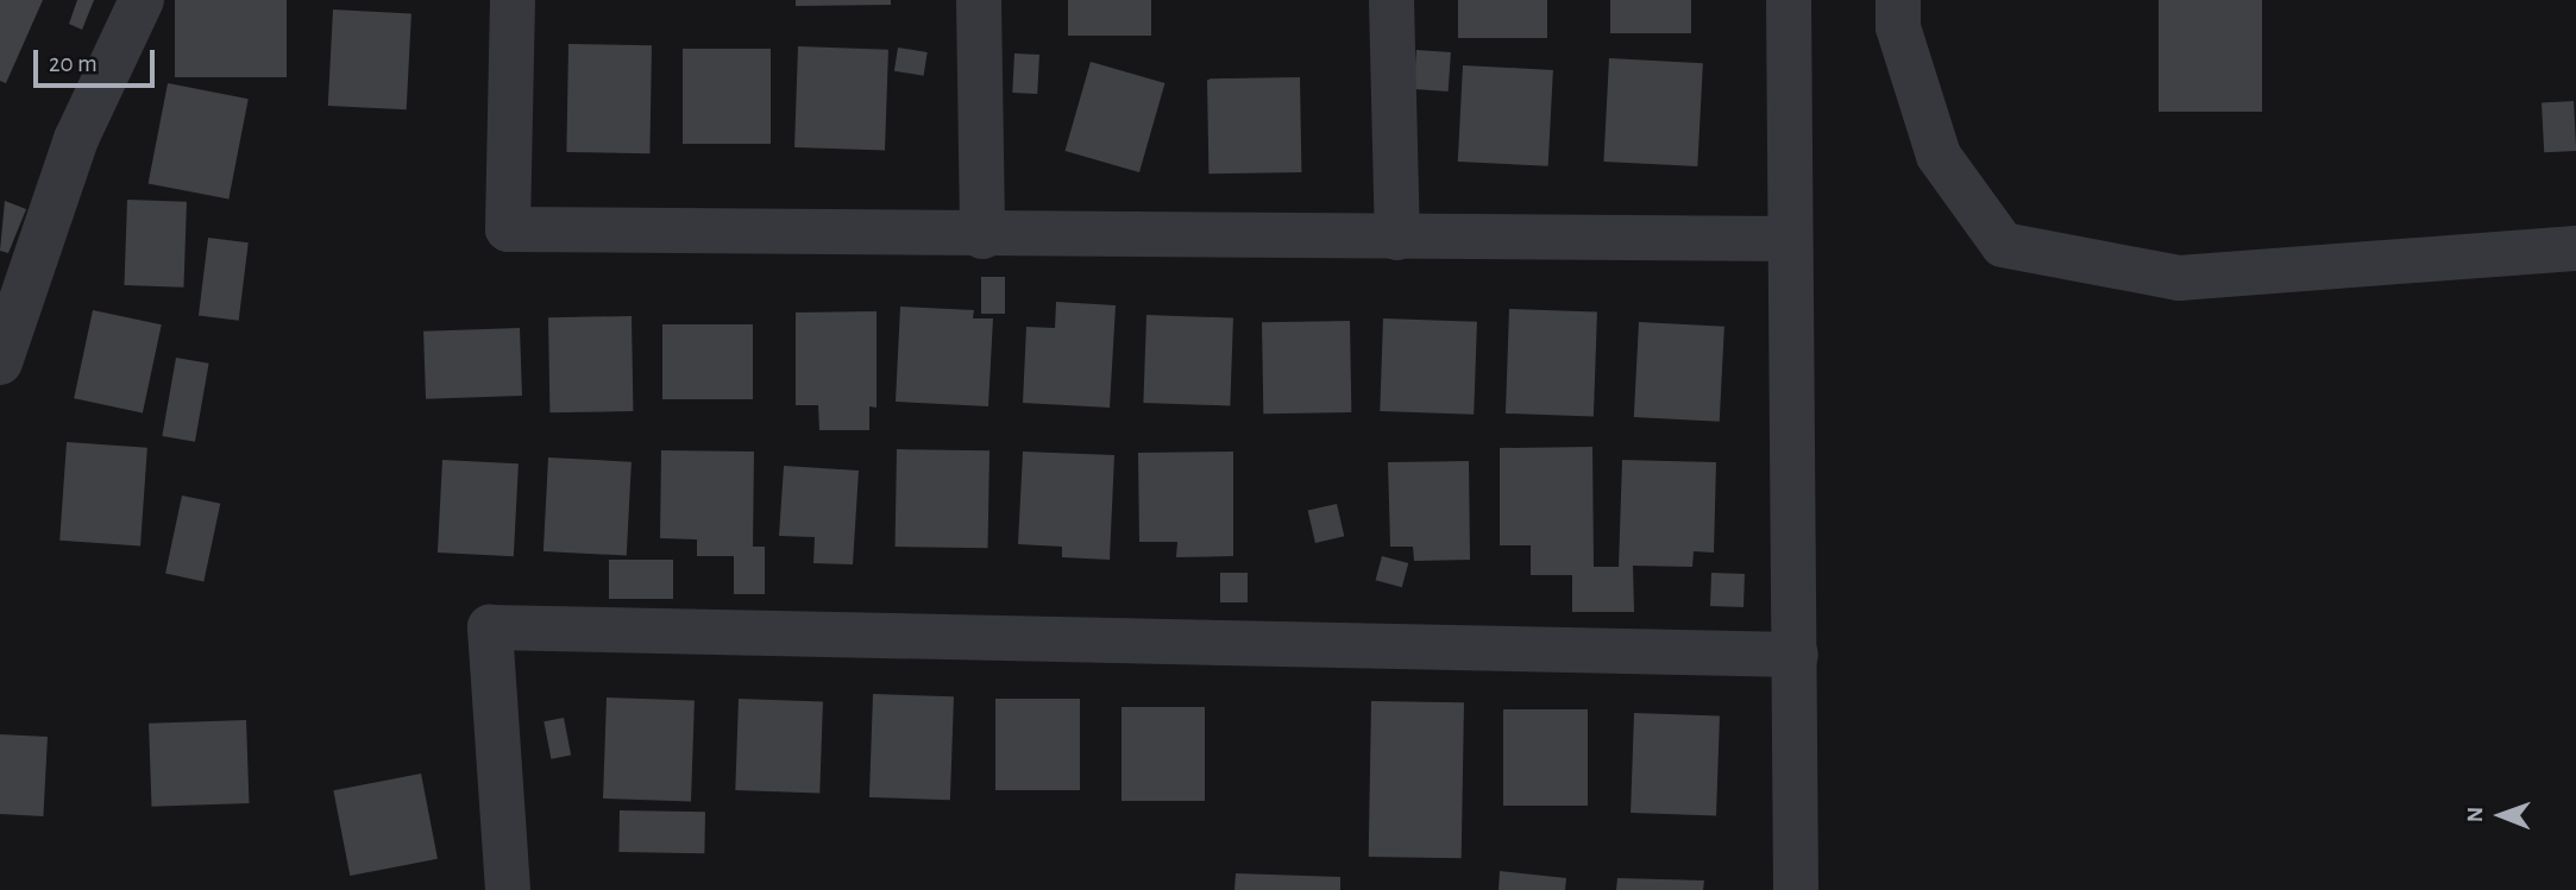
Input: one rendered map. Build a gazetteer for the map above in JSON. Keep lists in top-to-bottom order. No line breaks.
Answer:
{"scale_bar":"20 m","north":"left"}
